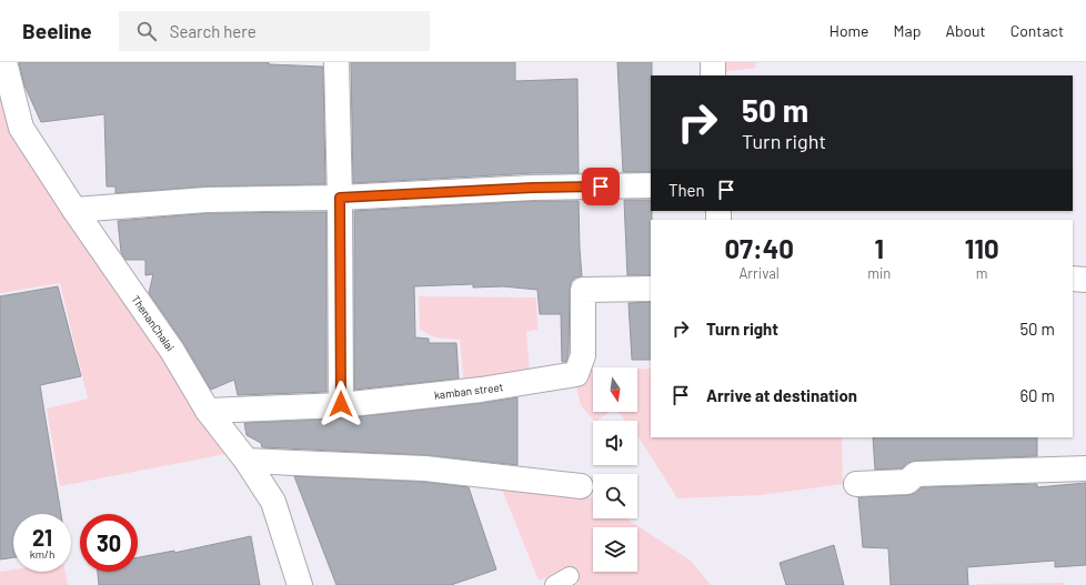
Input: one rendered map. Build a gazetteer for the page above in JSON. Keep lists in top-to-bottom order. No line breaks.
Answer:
{"streets":{"street":["ThenanChalai","kamban street"]},"crossings":[["ThenanChalai","kamban street"]],"north":"bottom","page":{"header":"Beeline","search":"Search here","nav":["Home","Map","About","Contact"],"turn":["50 m","Turn right"],"then":"Then","eta":["07:40","Arrival","1","min","110","m"],"list":[{"name":"Turn right","value":"50 m"},{"name":"Arrive at destination","value":"60 m"}],"speed":"21 km/h","limit":"30"}}
